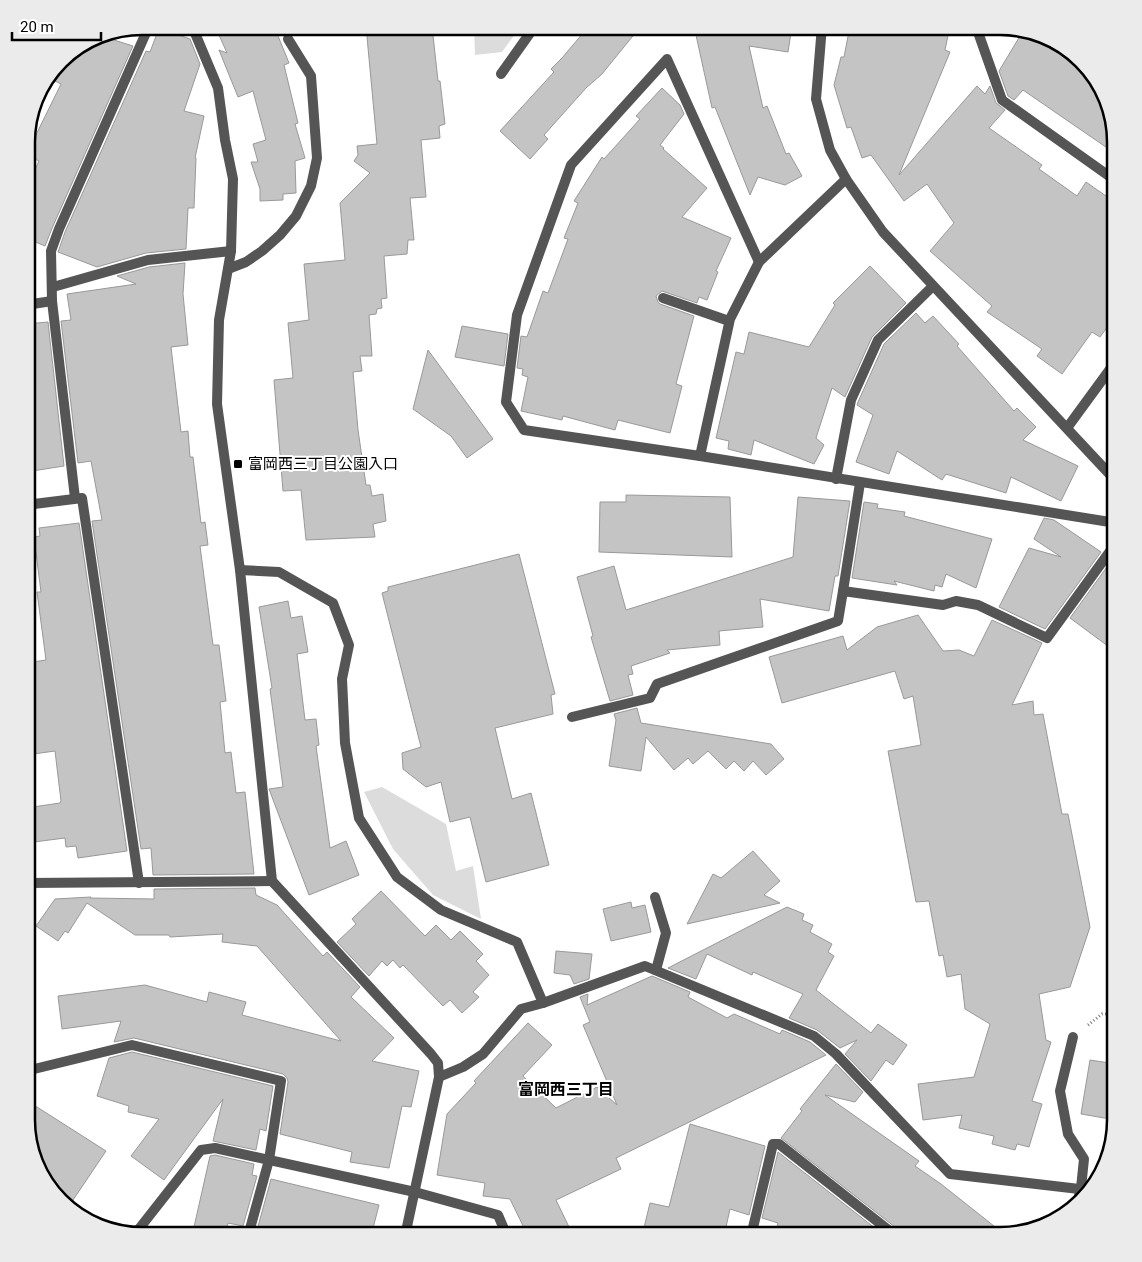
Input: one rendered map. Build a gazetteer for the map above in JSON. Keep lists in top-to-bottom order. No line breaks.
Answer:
{"districts":["富岡西三丁目"],"places":{"transit":["富岡西三丁目公園入口"]},"scale_bar":"20 m"}
